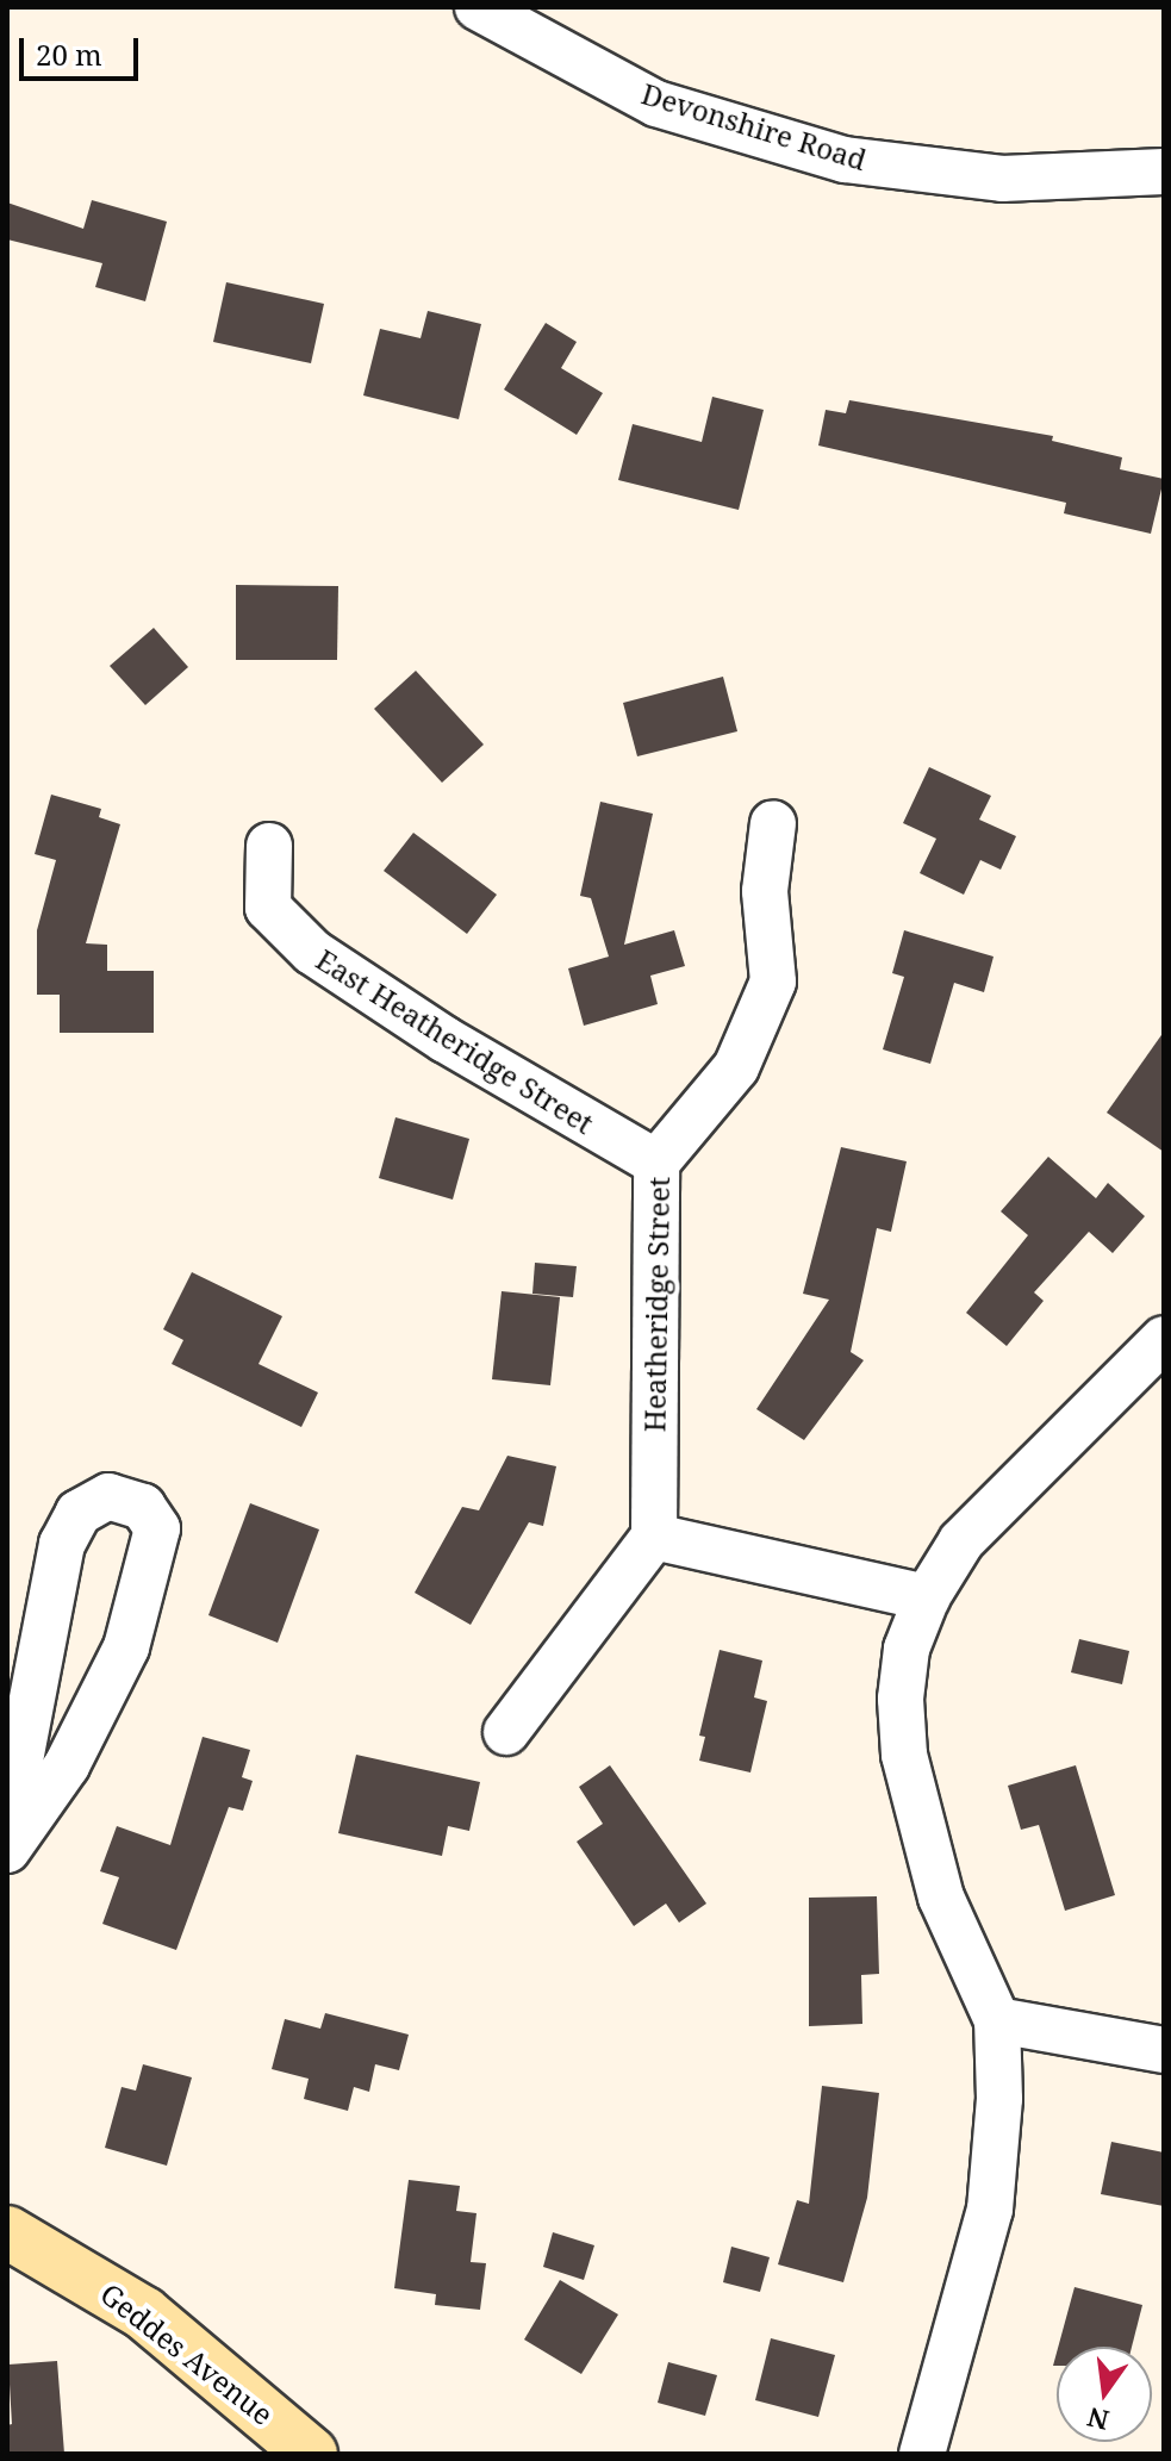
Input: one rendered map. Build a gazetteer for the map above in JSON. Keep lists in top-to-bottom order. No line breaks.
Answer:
{"streets":{"main road":["Geddes Avenue"],"street":["Devonshire Road","East Heatheridge Street","Heatheridge Street"]},"crossings":[["East Heatheridge Street","Heatheridge Street"]],"scale_bar":"20 m","north":"bottom"}
